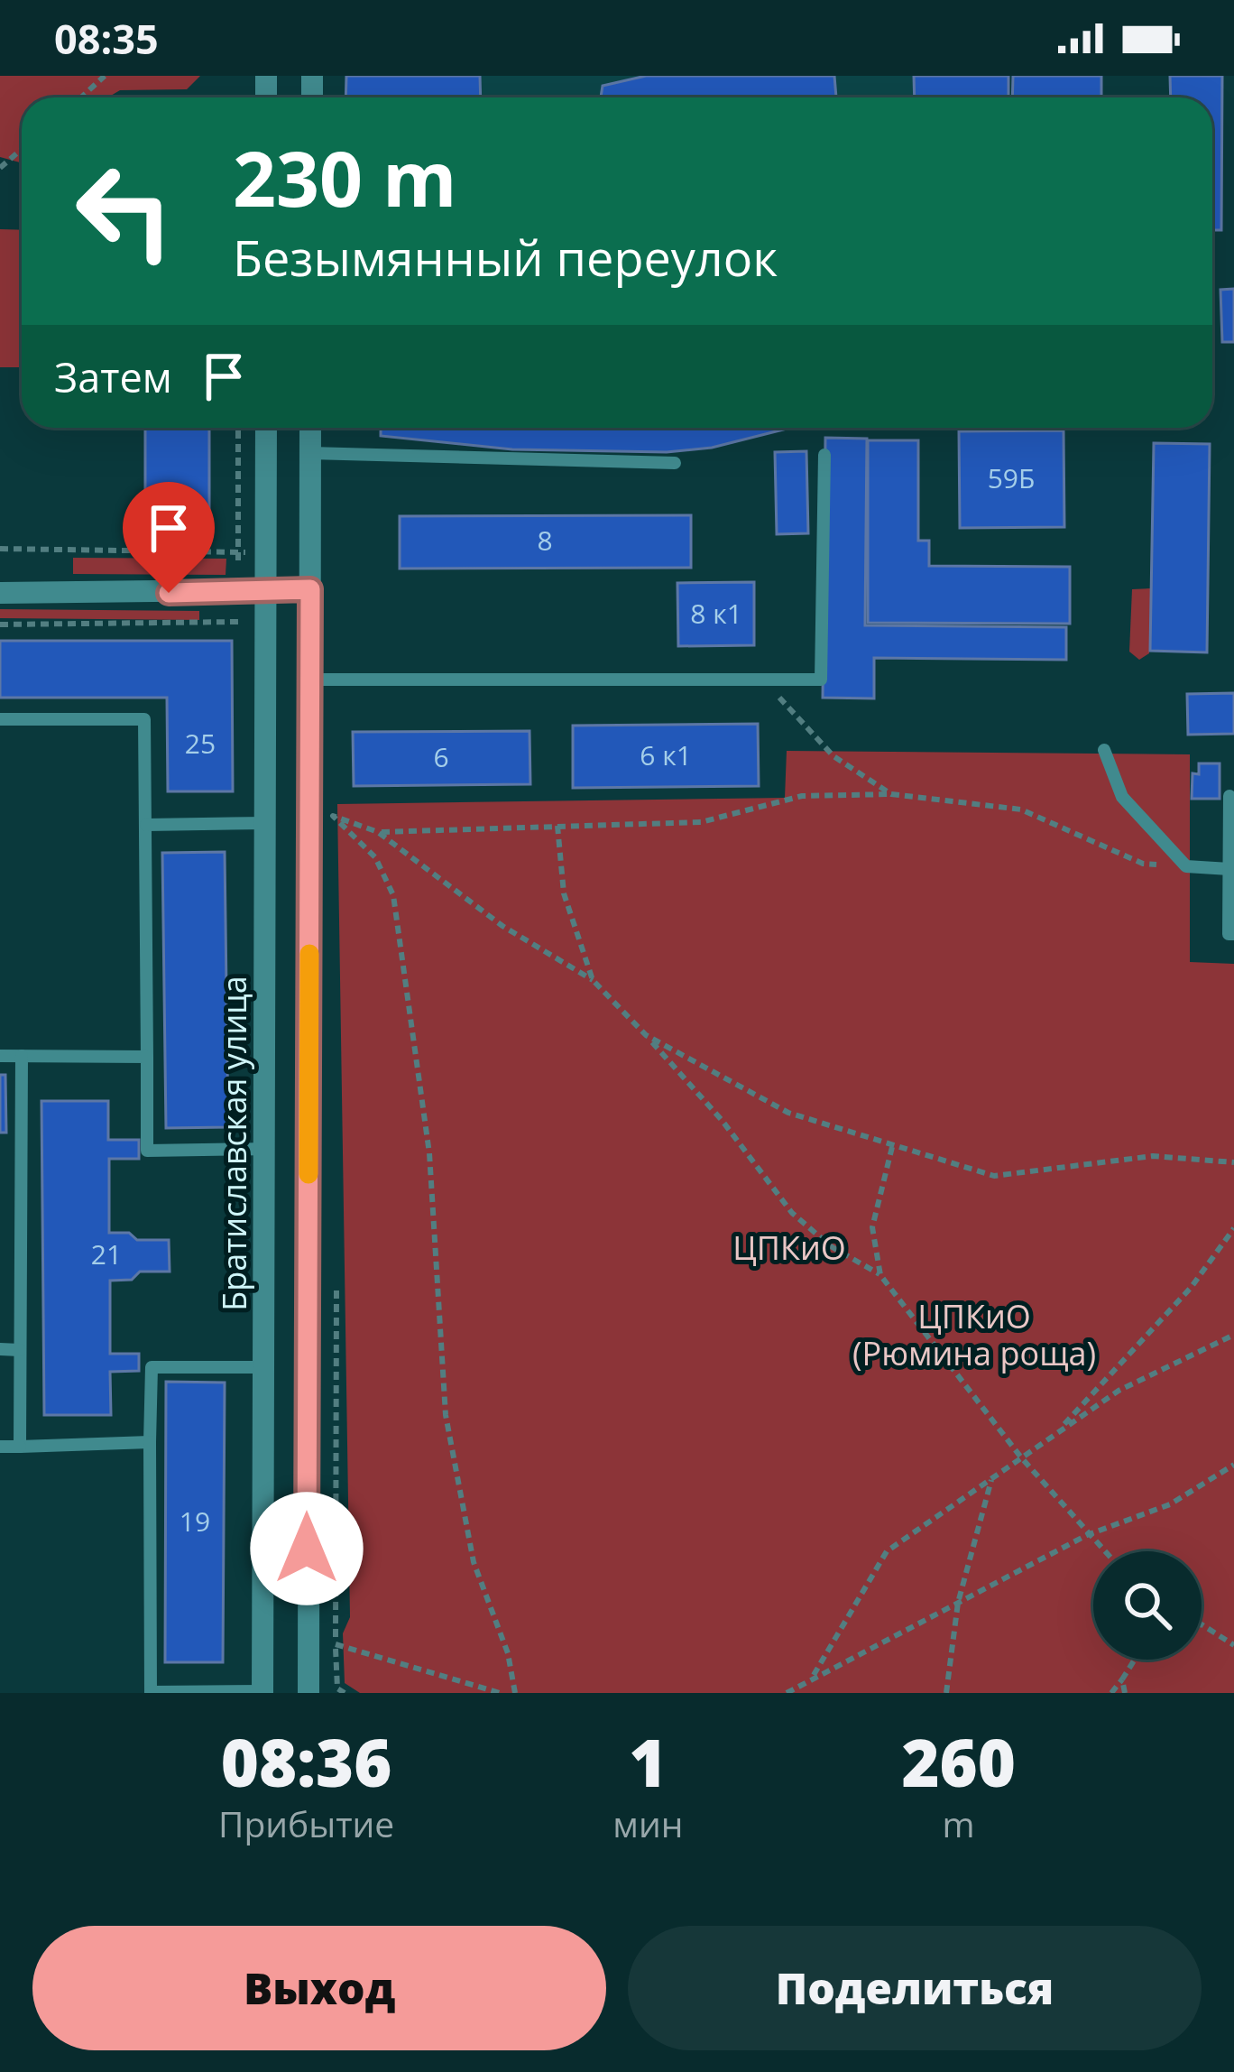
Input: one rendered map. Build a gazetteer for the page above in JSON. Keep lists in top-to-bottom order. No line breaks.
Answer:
{"streets":{"street":["Братиславская улица"]},"parks":["ЦПКиО","ЦПКиО (Рюмина роща)"],"house_numbers":["59Б","8","8 к1","25","6 к1","6","21","19"],"page":{"status":"08:35","turn":["230 m","Безымянный переулок"],"then":"Затем","eta":["08:36","Прибытие","1","мин","260","m"],"buttons":["Выход","Поделиться"]}}
